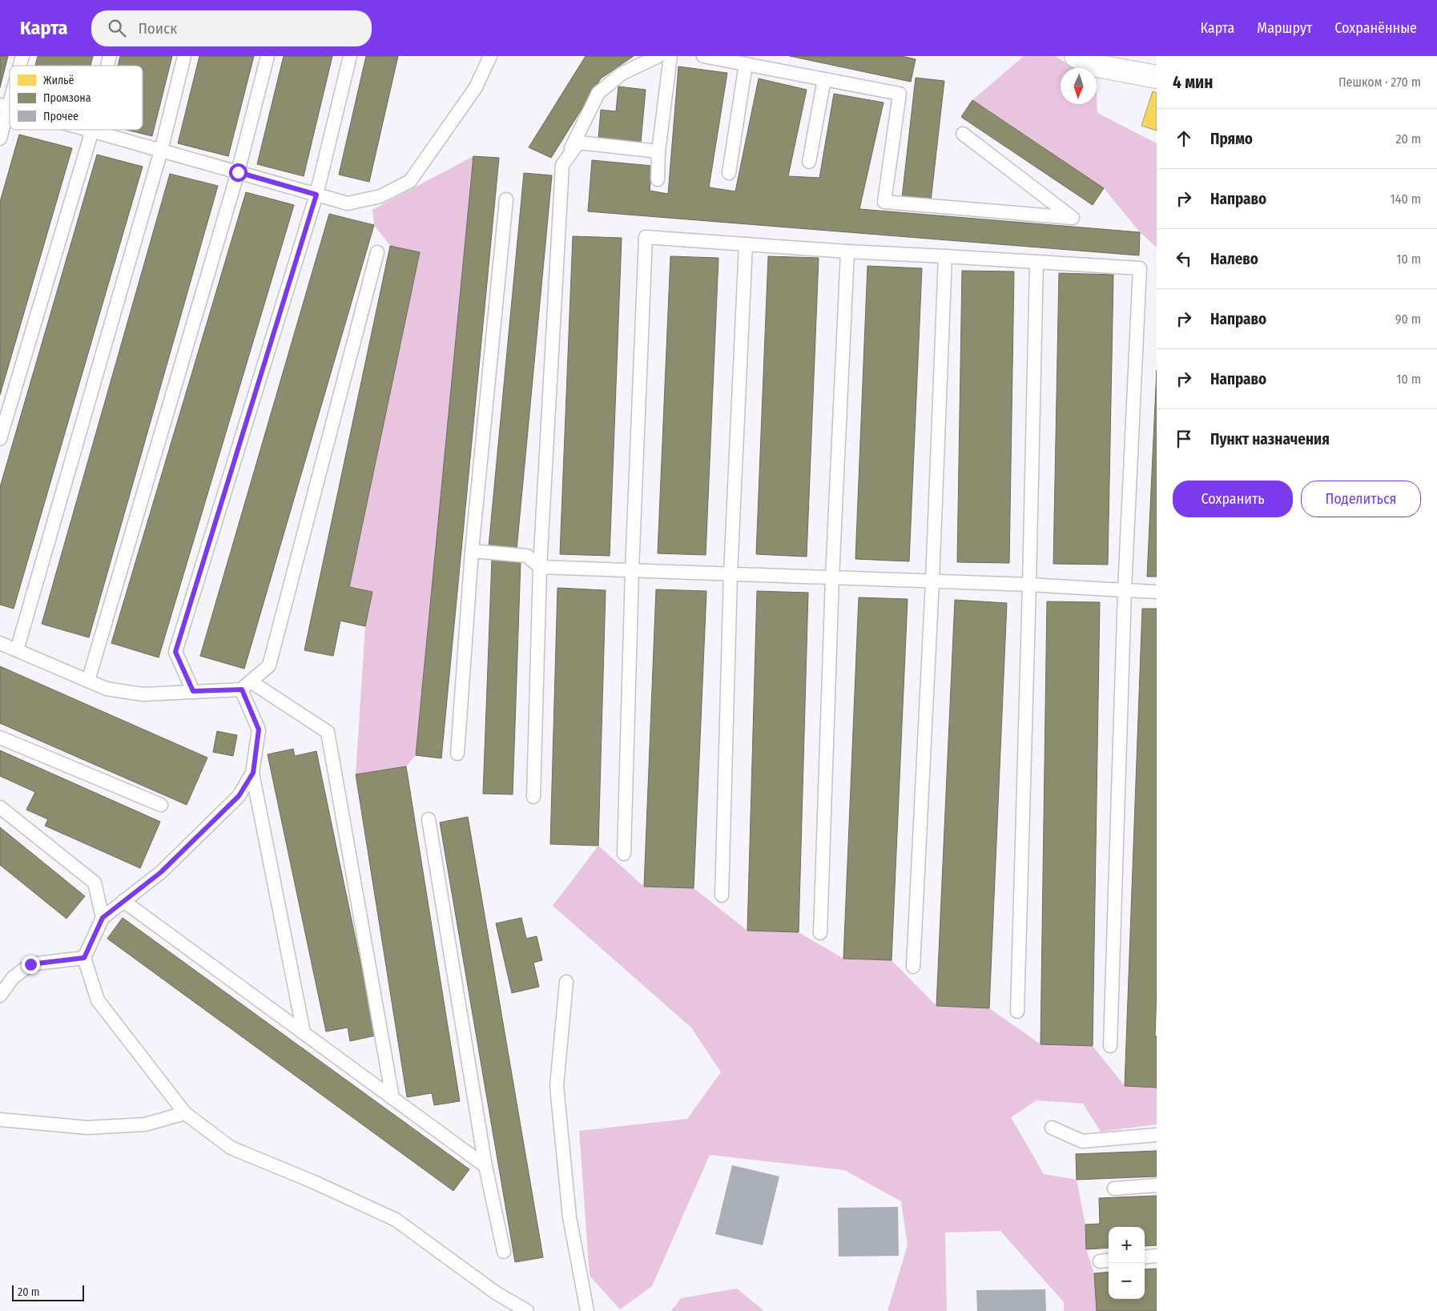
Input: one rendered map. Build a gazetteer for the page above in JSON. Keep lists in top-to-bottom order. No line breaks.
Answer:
{"legend":["Жильё","Промзона","Прочее"],"scale_bar":"20 m","north":"bottom","page":{"header":"Карта","search":"Поиск","nav":["Карта","Маршрут","Сохранённые"],"heading":["4 мин","Пешком · 270 m"],"list":[["Прямо","20 m"],["Направо","140 m"],["Налево","10 m"],["Направо","90 m"],["Направо","10 m"],"Пункт назначения"],"buttons":["Сохранить","Поделиться"],"map_buttons":["+","−"],"scale":"20 m"}}
